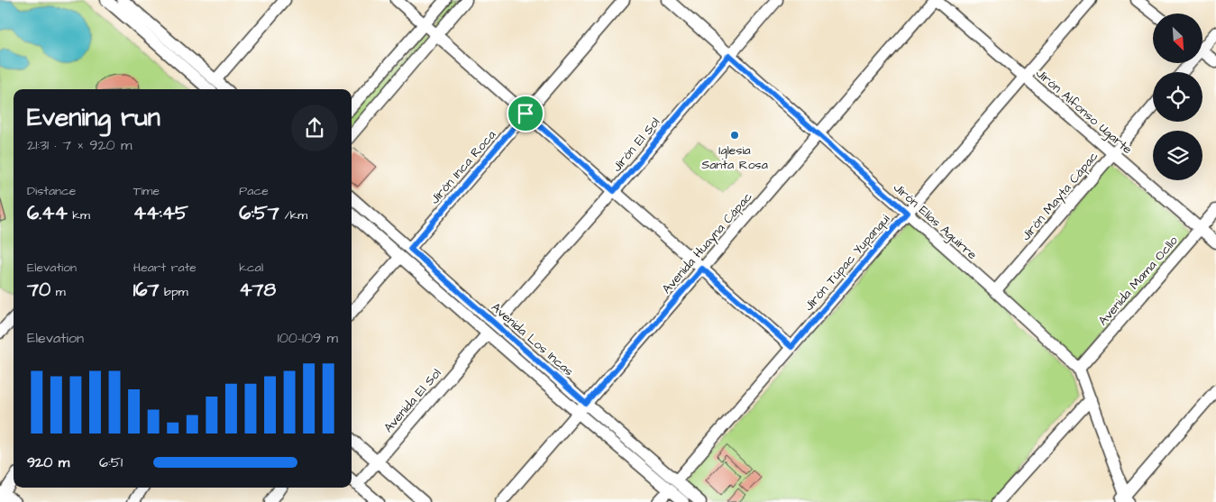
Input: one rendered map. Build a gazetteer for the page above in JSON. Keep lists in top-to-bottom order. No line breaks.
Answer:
{"streets":{"street":["Jirón Alfonso Ugarte","Jirón El Sol","Jirón Inca Roca","Jirón Mayta Cápac","Jirón Elías Aguirre","Avenida Huayna Cápac","Jirón Túpac Yupanqui","Avenida Mama Ocllo","Avenida Los Incas","Avenida El Sol"]},"crossings":[["Jirón Alfonso Ugarte","Jirón Mayta Cápac"],["Jirón Alfonso Ugarte","Avenida Huayna Cápac"],["Jirón Alfonso Ugarte","Jirón Túpac Yupanqui"],["Jirón Alfonso Ugarte","Avenida Mama Ocllo"],["Jirón El Sol","Jirón Elías Aguirre"],["Jirón El Sol","Avenida Los Incas"],["Jirón Inca Roca","Avenida Los Incas"],["Jirón Mayta Cápac","Jirón Elías Aguirre"],["Jirón Elías Aguirre","Avenida Huayna Cápac"],["Jirón Elías Aguirre","Jirón Túpac Yupanqui"],["Jirón Elías Aguirre","Avenida Mama Ocllo"],["Avenida Huayna Cápac","Avenida Los Incas"],["Jirón Túpac Yupanqui","Avenida Los Incas"],["Avenida Los Incas","Avenida El Sol"]],"places":["Iglesia Santa Rosa"],"north":"bottom right","page":{"heading":["Evening run","21:31 · 7 × 920 m"],"stats":[["Distance","6.44 km"],["Time","44:45"],["Pace","6:57 /km"],["Elevation","70 m"],["Heart rate","167 bpm"],["kcal","478"]],"chart":["Elevation","100–109 m"],"list":[{"name":"920 m","note":"6:51"}]}}
